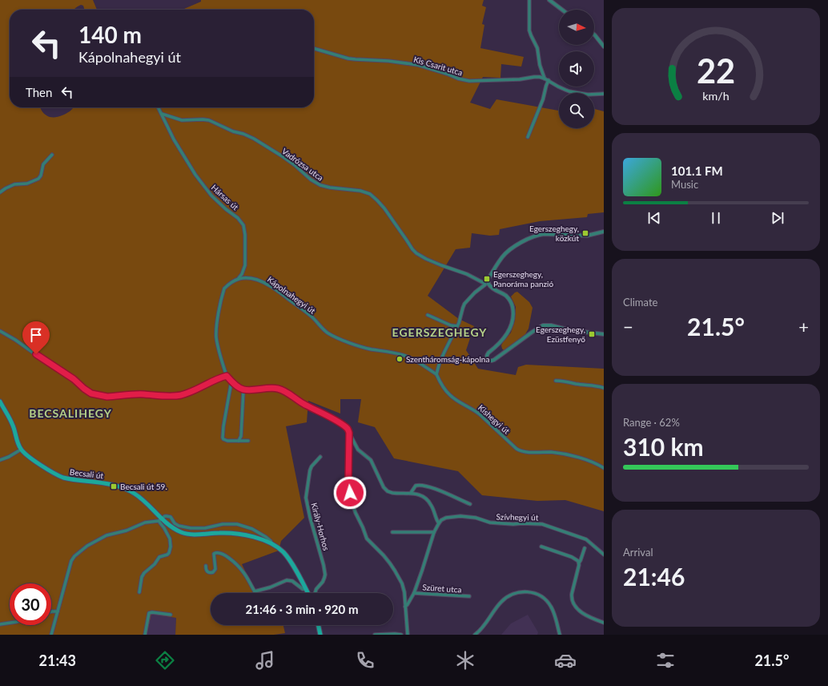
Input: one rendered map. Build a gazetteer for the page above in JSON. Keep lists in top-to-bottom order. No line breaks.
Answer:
{"streets":{"main road":["Becsali út"],"street":["Kis Csarit utca","Vadrózsa utca","Hársas út","Kápolnahegyi út","Kishegyi út","Szívhegyi út","Király-Horhos","Szüret utca"]},"crossings":[["Vadrózsa utca","Hársas út"],["Hársas út","Kápolnahegyi út"],["Kápolnahegyi út","Kishegyi út"]],"districts":["EGERSZEGHEGY","BECSALIHEGY"],"places":{"transit":["Egerszeghegy, közkút","Egerszeghegy, Panoráma panzió","Egerszeghegy, Ezüstfenyő","Becsali út 59."],"other":["Szentháromság-kápolna"]},"north":"right","page":{"turn":["140 m","Kápolnahegyi út"],"then":"Then","song":["101.1 FM","Music"],"tile":["Climate",["Range · 62%","310 km"],["Arrival","21:46"]],"heat":["−","21.5°","+"],"limit":"30","trip":"21:46 · 3 min · 920 m","tabs":["21:43","21.5°"],"gauge":["22","km/h"]}}
